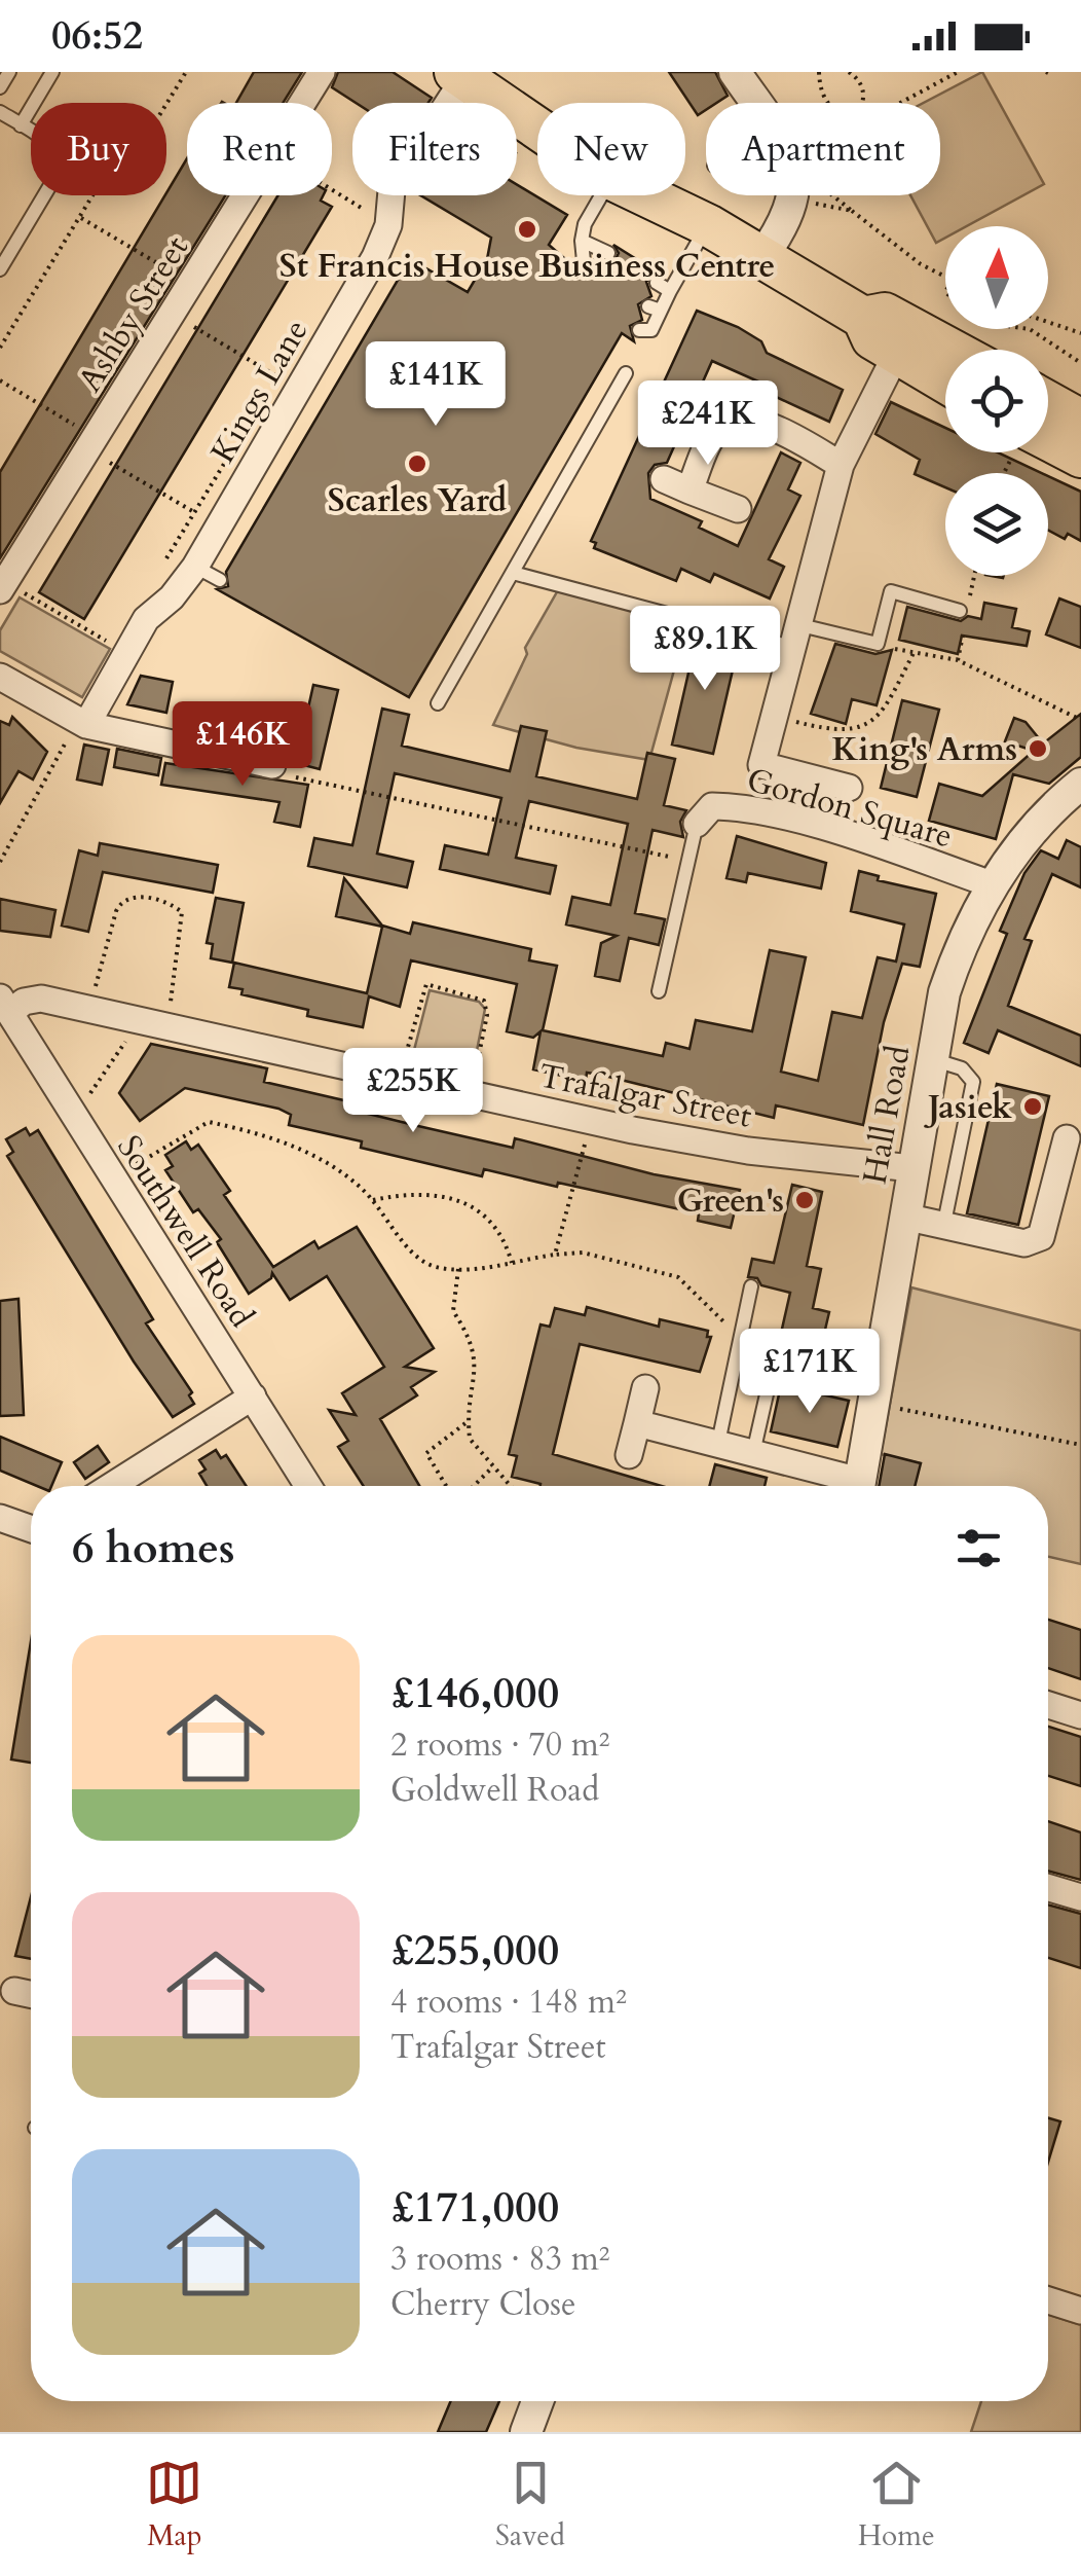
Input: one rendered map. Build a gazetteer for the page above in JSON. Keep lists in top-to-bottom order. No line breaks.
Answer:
{"streets":{"street":["Ashby Street","Kings Lane","Gordon Square","Trafalgar Street","Hall Road","Southwell Road"]},"crossings":[["Gordon Square","Hall Road"],["Trafalgar Street","Hall Road"],["Trafalgar Street","Southwell Road"]],"places":["St Francis House Business Centre","Scarles Yard","King's Arms","Jasiek","Green's"],"north":"top","page":{"status":"06:52","chip":["Buy","Rent","Filters","New","Apartment"],"price":["£141K","£241K","£89.1K","£146K","£255K","£171K"],"heading":"6 homes","list":[{"name":"£146,000","note":"2 rooms · 70 m² · Goldwell Road"},{"name":"£255,000","note":"4 rooms · 148 m² · Trafalgar Street"},{"name":"£171,000","note":"3 rooms · 83 m² · Cherry Close"}],"tabs":["Map","Saved","Home"]}}
